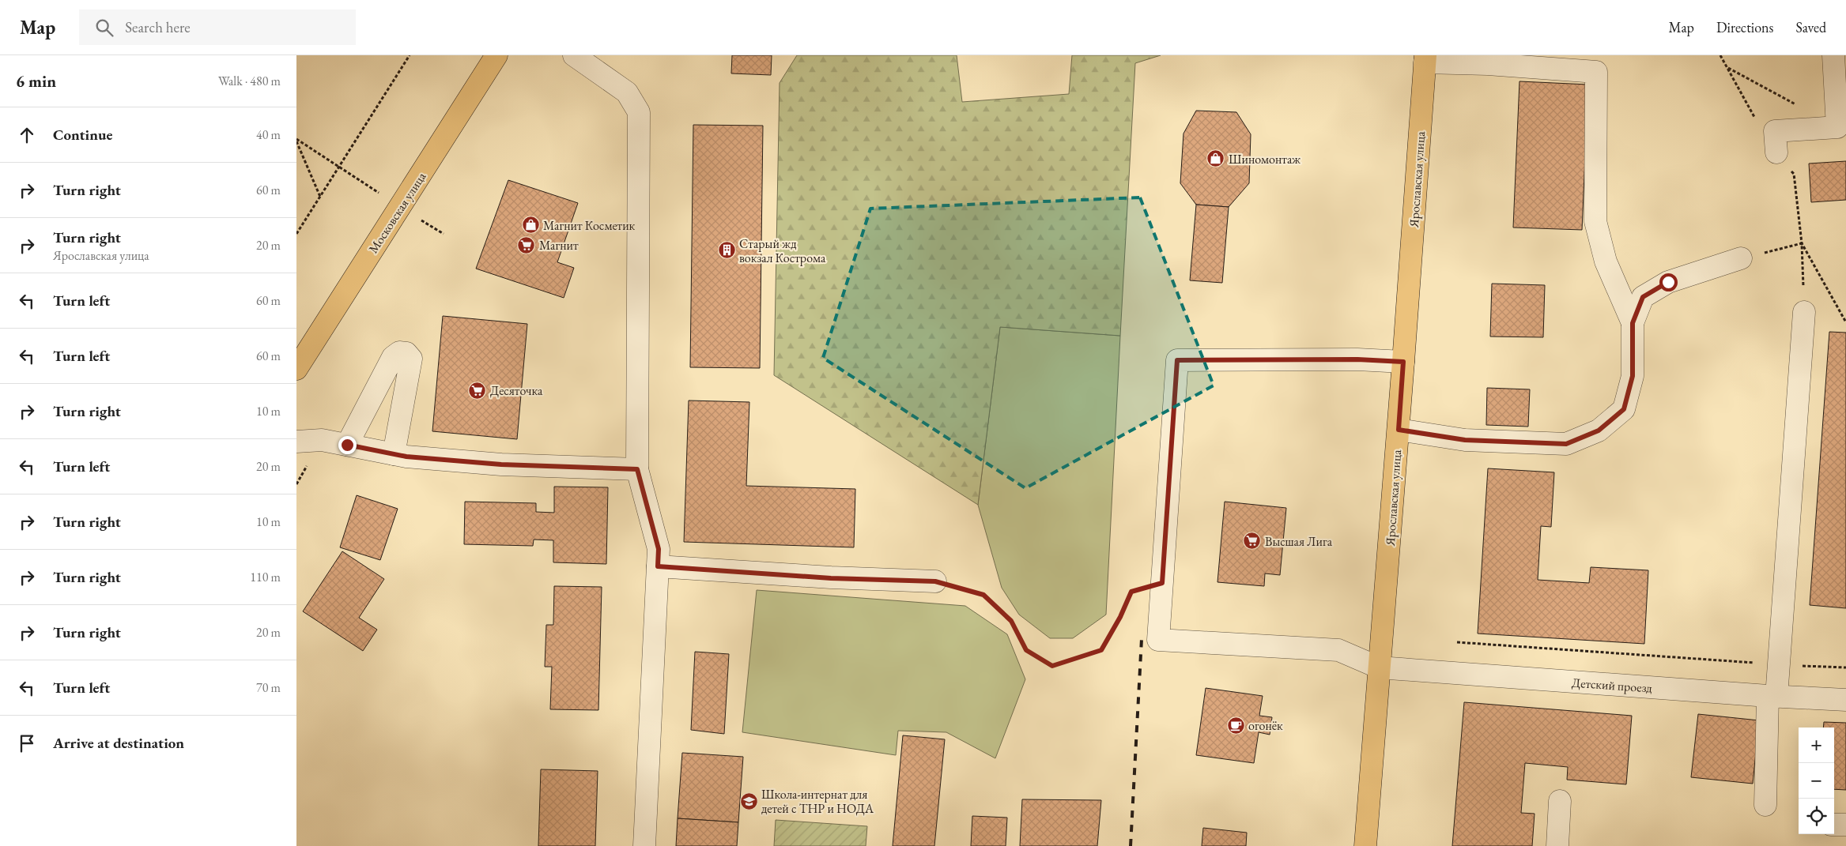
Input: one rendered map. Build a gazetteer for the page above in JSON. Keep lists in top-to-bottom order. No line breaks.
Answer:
{"streets":{"main road":["Ярославская улица","Московская улица"],"street":["Детский проезд"]},"crossings":[["Ярославская улица","Детский проезд"]],"places":{"shop":["Шиномонтаж","Магнит Косметик"],"supermarket":["Магнит","Десяточка","Высшая Лига"],"building":["Старый жд вокзал Кострома"],"cafe":["огонёк"],"school or university":["Школа-интернат для детей с ТНР и НОДА"]},"page":{"header":"Map","search":"Search here","nav":["Map","Directions","Saved"],"heading":["6 min","Walk · 480 m"],"list":[["Continue","40 m"],["Turn right","60 m"],["Turn right","Ярославская улица","20 m"],["Turn left","60 m"],["Turn left","60 m"],["Turn right","10 m"],["Turn left","20 m"],["Turn right","10 m"],["Turn right","110 m"],["Turn right","20 m"],["Turn left","70 m"],"Arrive at destination"],"map_buttons":["+","−"]}}
